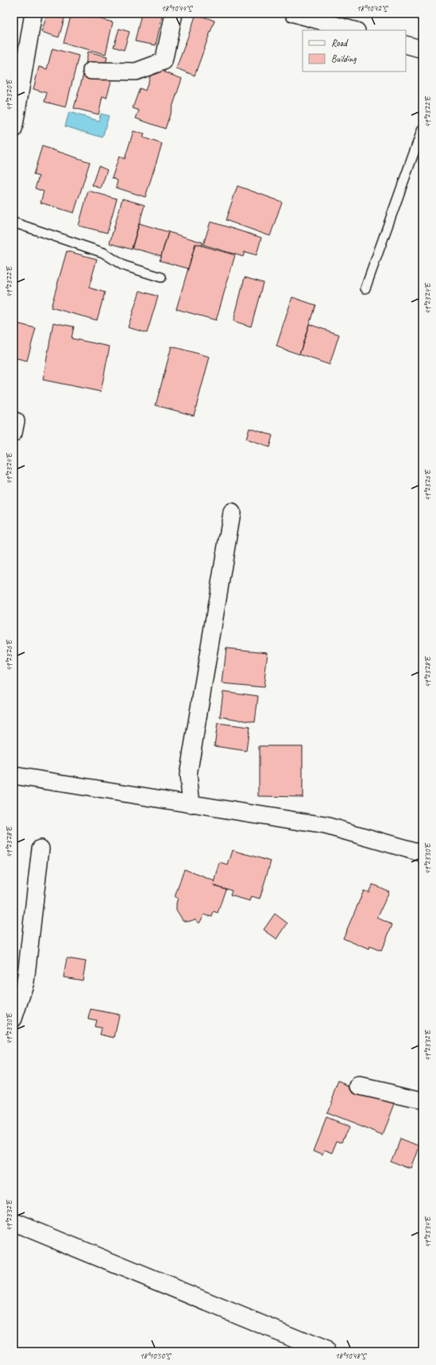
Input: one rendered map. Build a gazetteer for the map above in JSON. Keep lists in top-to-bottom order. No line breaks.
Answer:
{"legend":["Road","Building"],"coordinates":["18°10'44\"S","18°10'42\"S","49°23'20\"E","49°23'22\"E","49°23'24\"E","49°23'26\"E","49°23'28\"E","49°23'30\"E","49°23'32\"E","49°23'34\"E","18°10'50\"S","18°10'48\"S"]}
